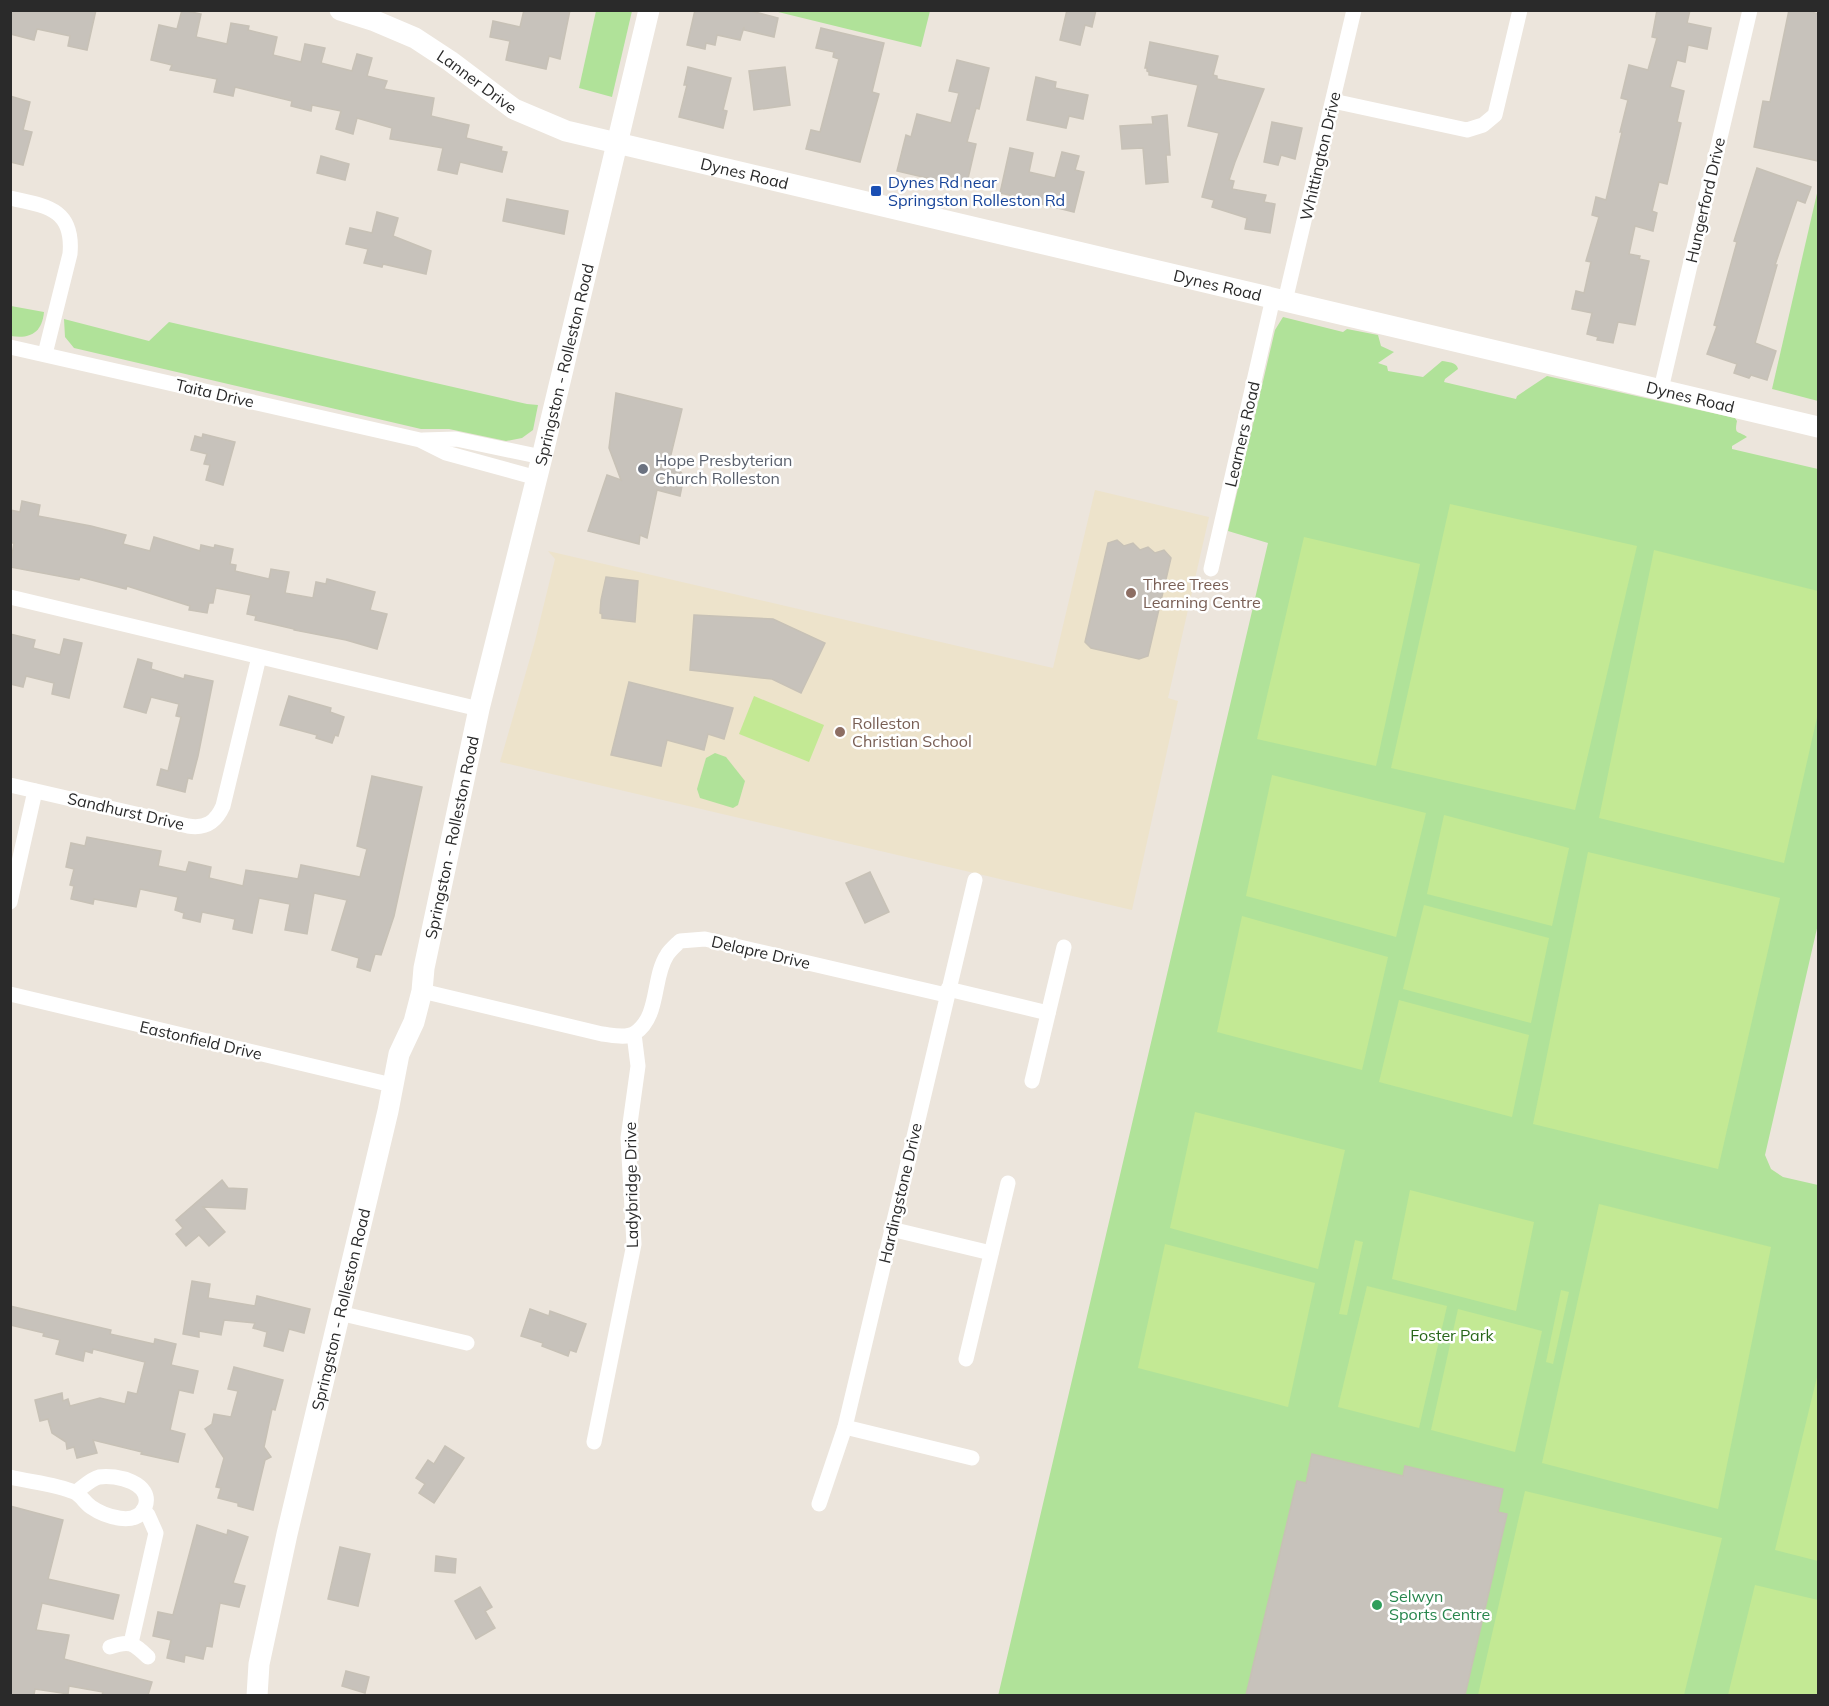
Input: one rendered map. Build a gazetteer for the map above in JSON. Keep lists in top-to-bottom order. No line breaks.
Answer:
{"streets":{"main road":["Lanner Drive","Dynes Road","Springston - Rolleston Road"],"street":["Whittington Drive","Hungerford Drive","Taita Drive","Learners Road","Sandhurst Drive","Delapre Drive","Eastonfield Drive","Ladybridge Drive","Hardingstone Drive"]},"crossings":[["Lanner Drive","Dynes Road"],["Lanner Drive","Springston - Rolleston Road"],["Whittington Drive","Dynes Road"],["Whittington Drive","Learners Road"],["Dynes Road","Hungerford Drive"],["Dynes Road","Springston - Rolleston Road"],["Dynes Road","Learners Road"],["Springston - Rolleston Road","Taita Drive"],["Springston - Rolleston Road","Eastonfield Drive"],["Delapre Drive","Ladybridge Drive"],["Delapre Drive","Hardingstone Drive"]],"parks":["Foster Park"],"places":{"transit":["Dynes Rd near Springston Rolleston Rd"],"other":["Hope Presbyterian Church Rolleston","Three Trees Learning Centre","Rolleston Christian School","Selwyn Sports Centre"]}}
